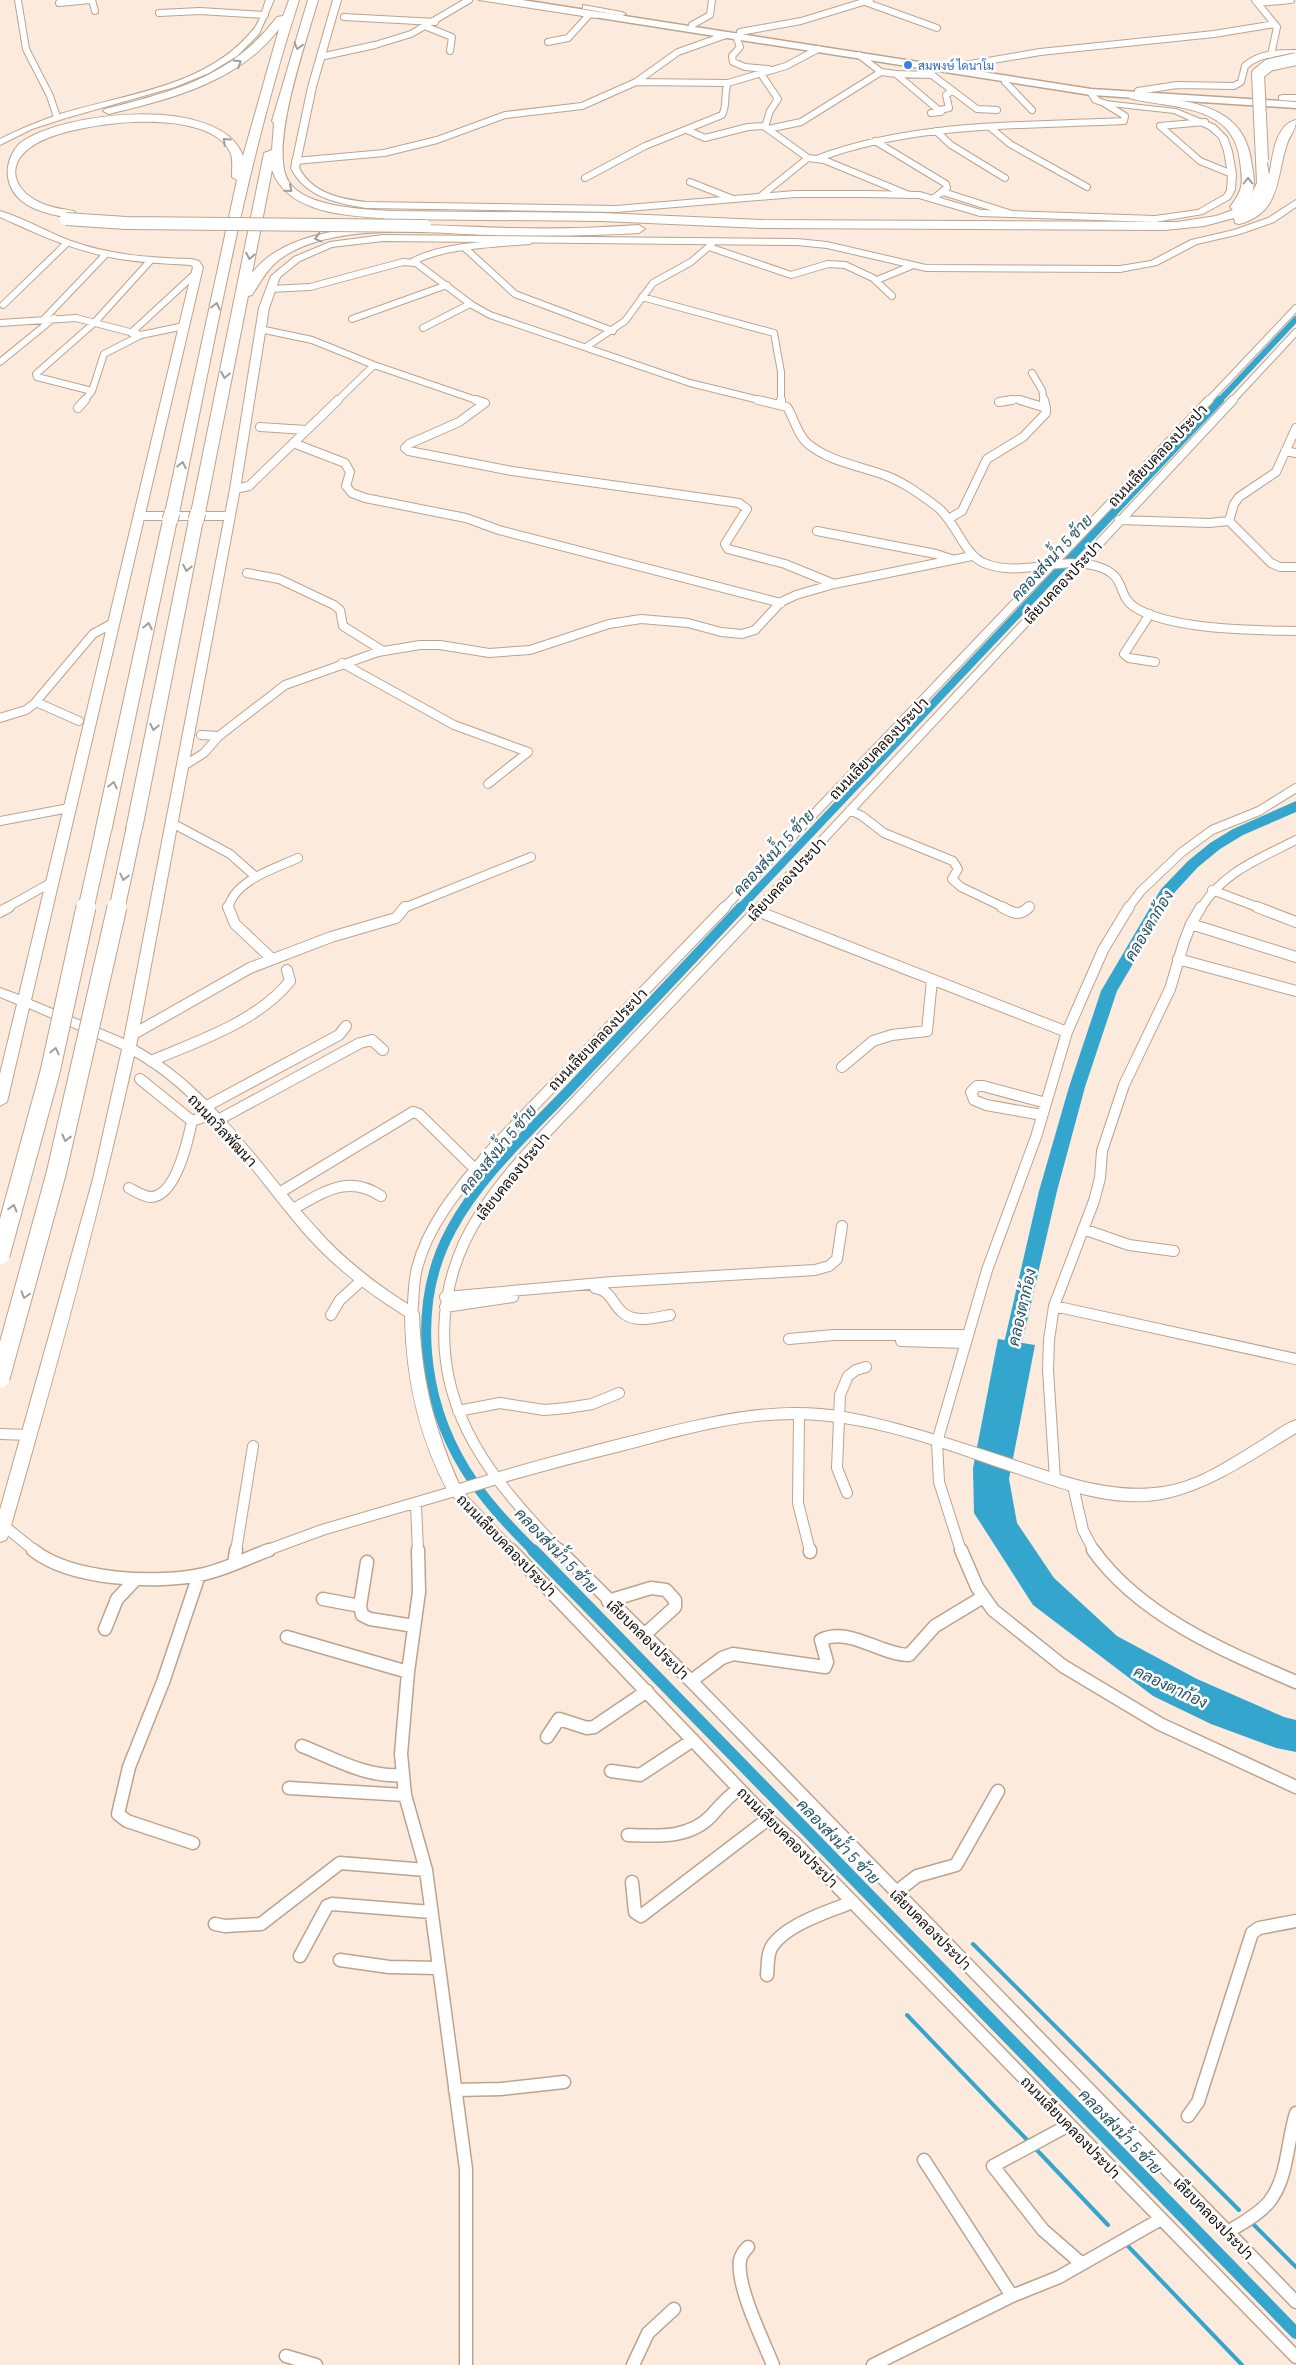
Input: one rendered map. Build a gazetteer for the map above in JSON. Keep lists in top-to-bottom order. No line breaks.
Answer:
{"streets":{"main road":["ถนนเลียบคลองประปา","ถนนถวิลพัฒนา"],"street":["เลียบคลองประปา"]},"crossings":[["ถนนเลียบคลองประปา","ถนนถวิลพัฒนา"]],"water":["คลองส่งน้ำ 5 ซ้าย","คลองตาก้อง"],"places":["สมพงษ์ ไดนาโม"]}
